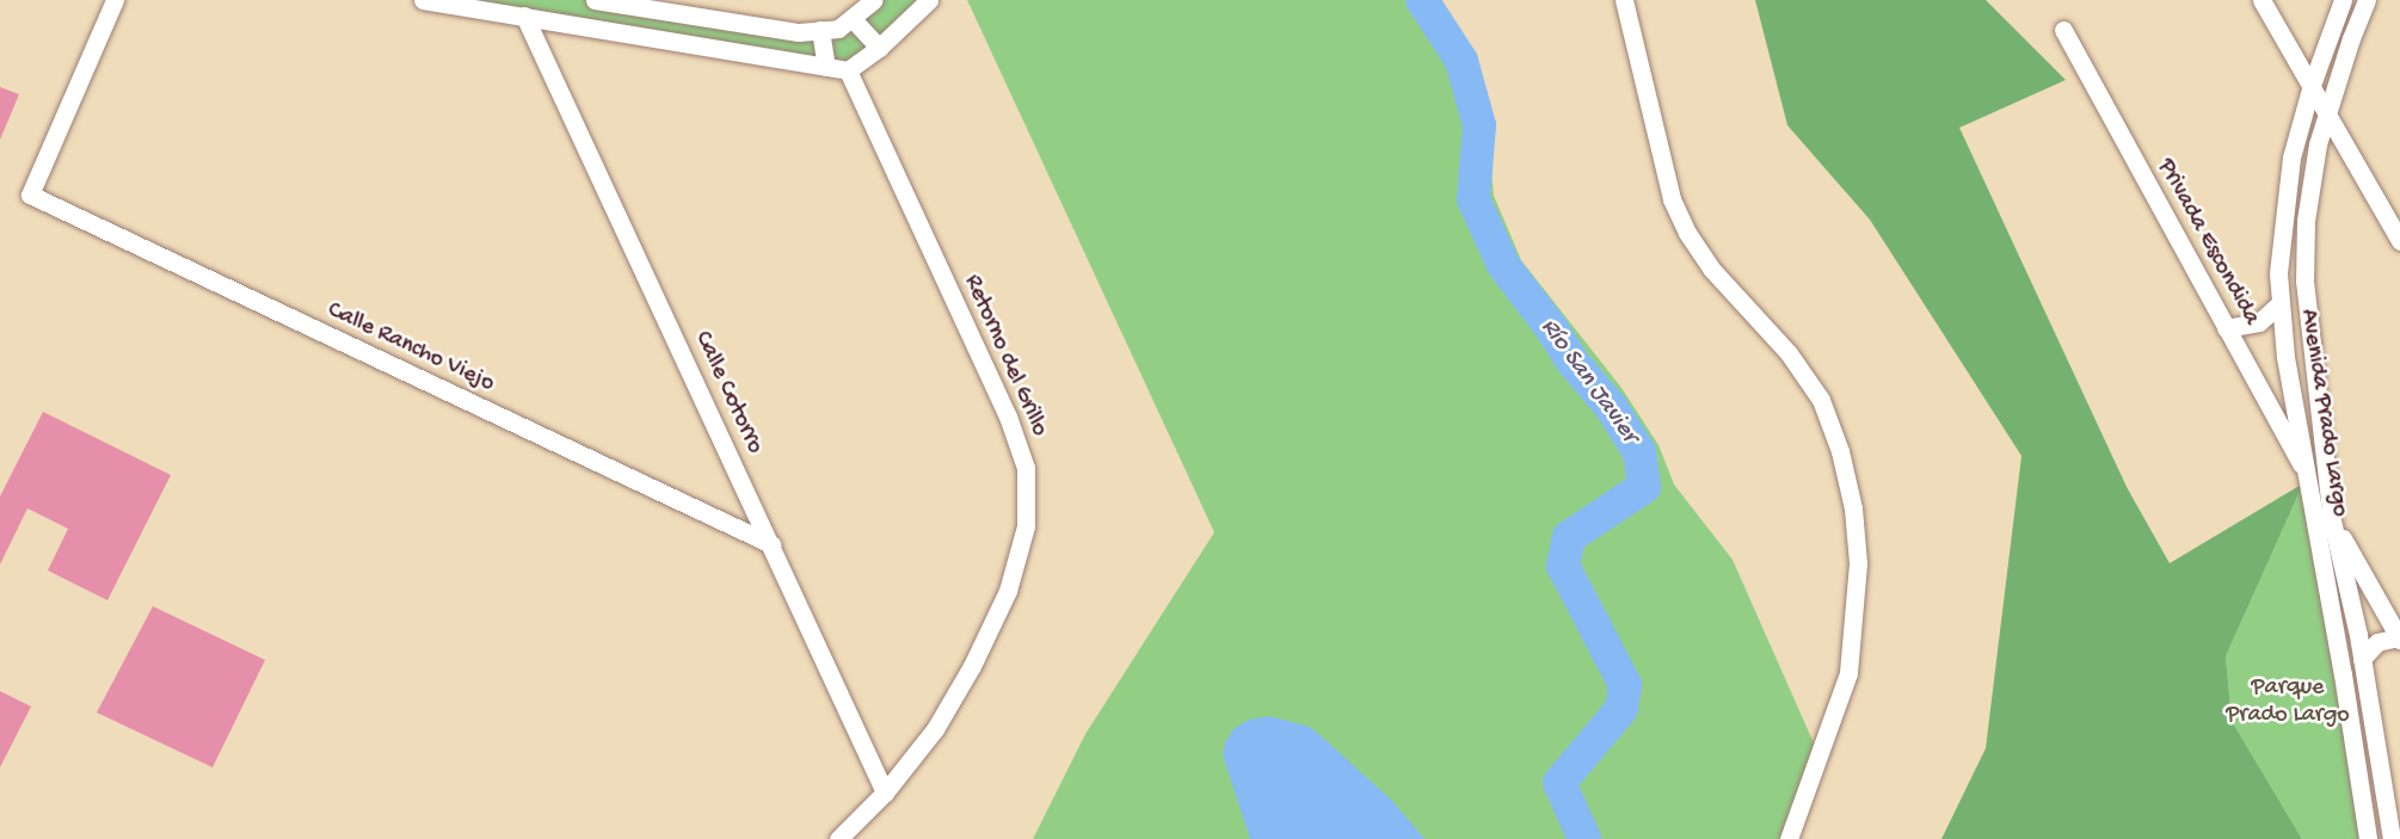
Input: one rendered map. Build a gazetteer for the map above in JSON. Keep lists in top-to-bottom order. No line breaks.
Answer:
{"streets":{"street":["Privada Escondida","Calle Rancho Viejo","Retorno del Grillo","Calle Cotorro","Avenida Prado Largo"]},"crossings":[["Privada Escondida","Avenida Prado Largo"],["Calle Rancho Viejo","Calle Cotorro"],["Retorno del Grillo","Calle Cotorro"]],"water":["Río San Javier"],"parks":["Parque Prado Largo"]}
